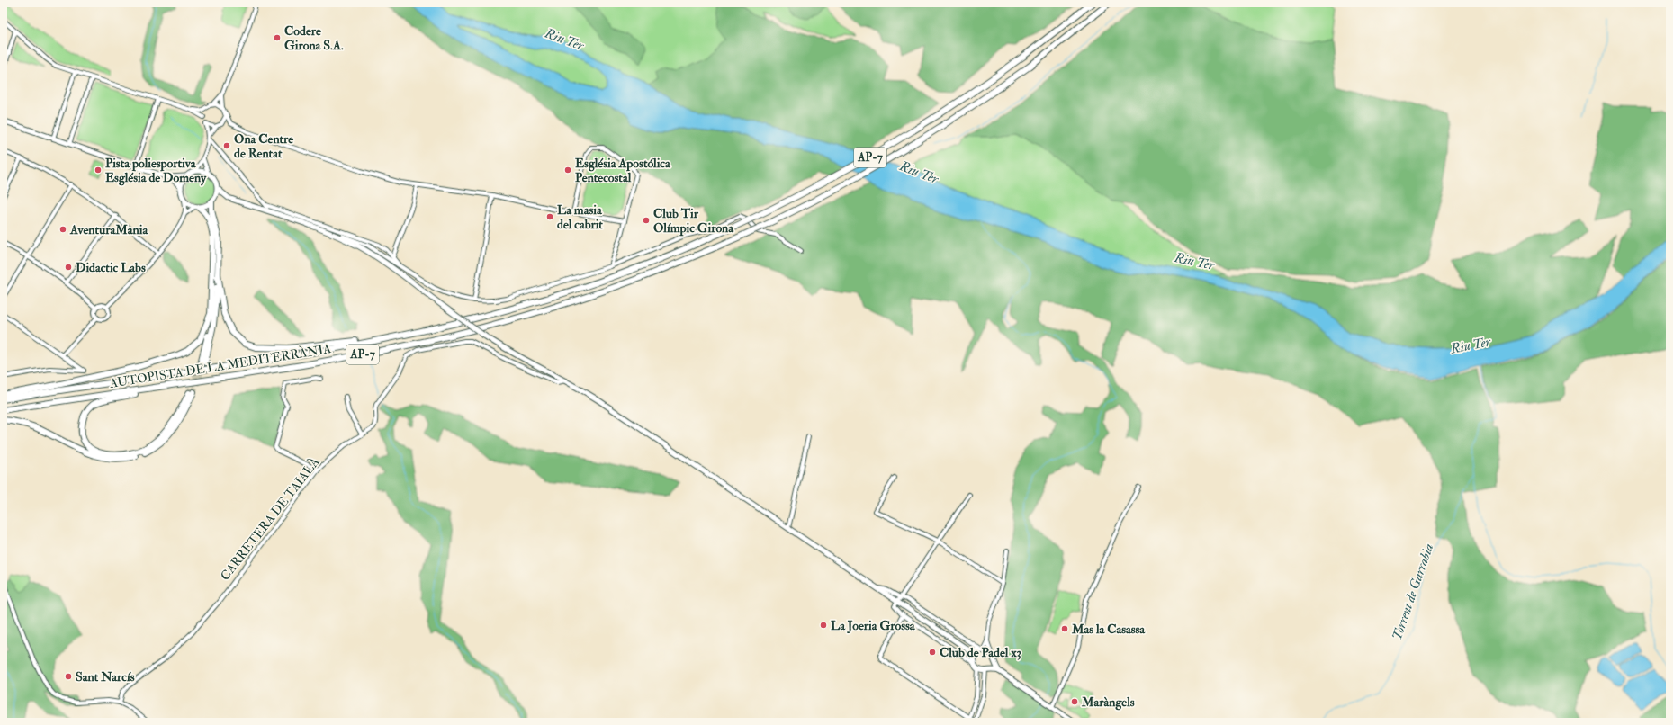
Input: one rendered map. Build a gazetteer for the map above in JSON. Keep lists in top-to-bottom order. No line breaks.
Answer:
{"streets":{"highway":["AP-7","AUTOPISTA DE LA MEDITERRÀNIA"],"street":["CARRETERA DE TAIALÀ"]},"water":["Riu Ter","Torrent de Garrabia"],"places":["Codere Girona S.A.","Ona Centre de Rentat","Pista poliesportiva Església de Domeny","Església Apostólica Pentecostal","La masia del cabrit","Club Tir Olímpic Girona","AventuraMania","Didactic Labs","La Joeria Grossa","Mas la Casassa","Club de Padel x3","Sant Narcís","Maràngels"]}
